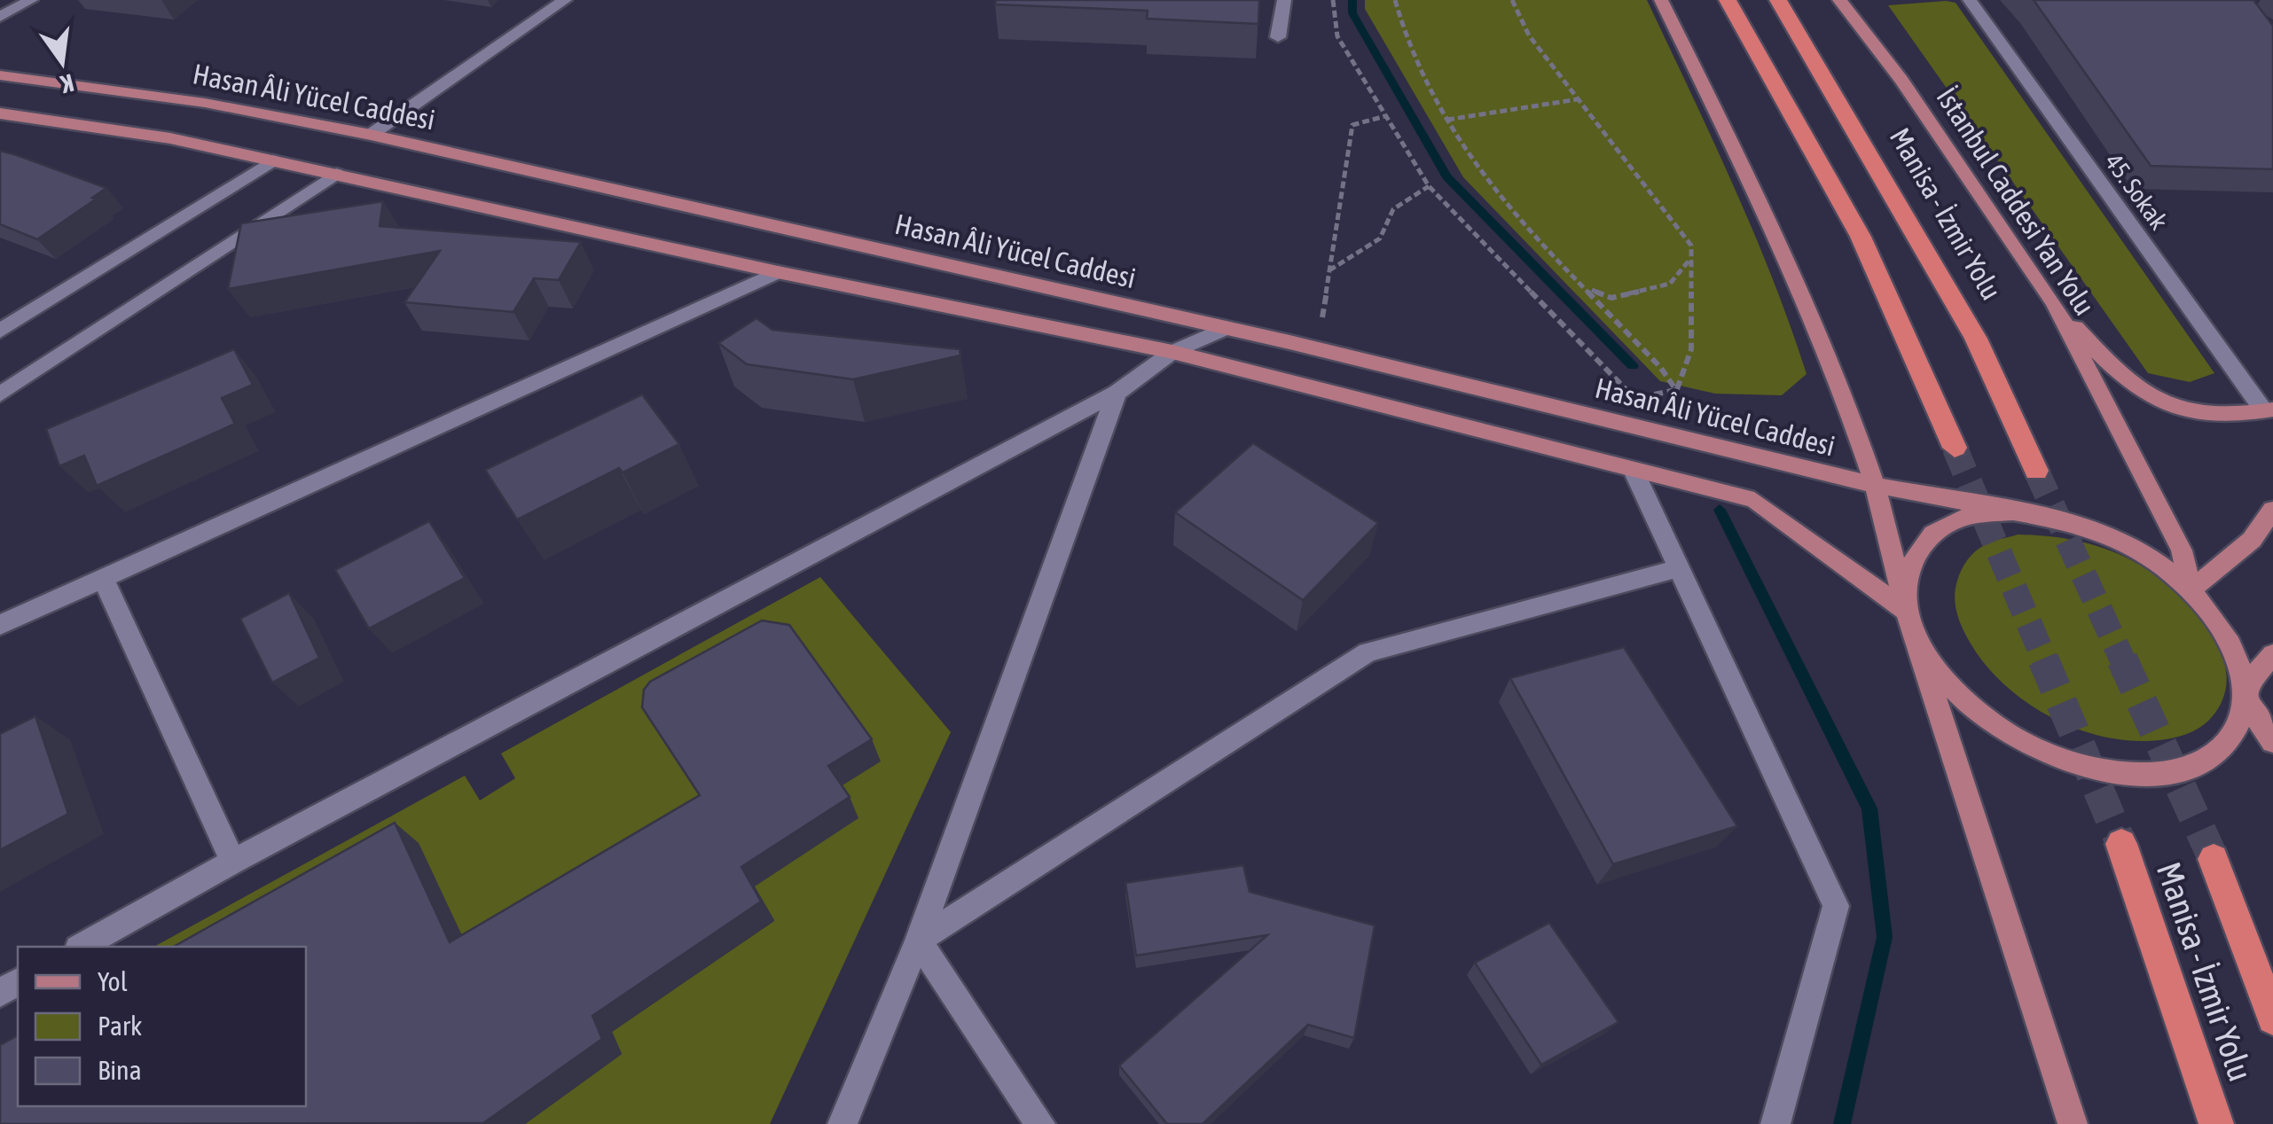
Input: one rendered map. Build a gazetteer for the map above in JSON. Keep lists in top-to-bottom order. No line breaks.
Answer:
{"streets":{"highway":["Manisa - İzmir Yolu"],"main road":["Hasan Âli Yücel Caddesi","İstanbul Caddesi Yan Yolu"],"street":["45. Sokak"]},"crossings":[["Hasan Âli Yücel Caddesi","İstanbul Caddesi Yan Yolu"]],"legend":["Yol","Park","Bina"],"north":"bottom"}
